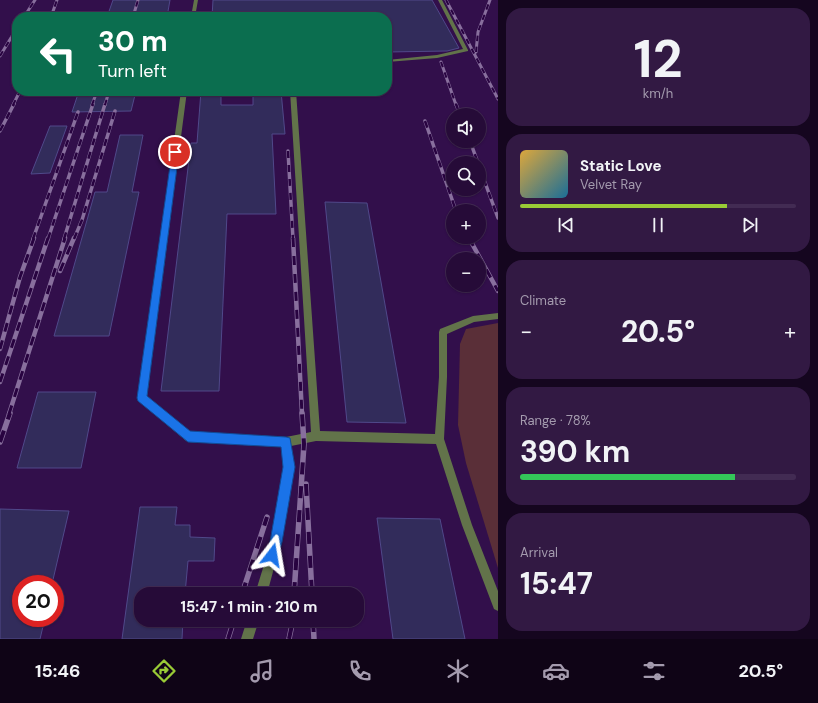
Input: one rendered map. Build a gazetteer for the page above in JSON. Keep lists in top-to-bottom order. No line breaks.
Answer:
{"page":{"tile":[["12","km/h"],"Climate",["Range · 78%","390 km"],["Arrival","15:47"]],"turn":["30 m","Turn left"],"map_buttons":["+","−"],"song":["Static Love","Velvet Ray"],"heat":["−","20.5°","+"],"limit":"20","trip":"15:47 · 1 min · 210 m","tabs":["15:46","20.5°"]}}
